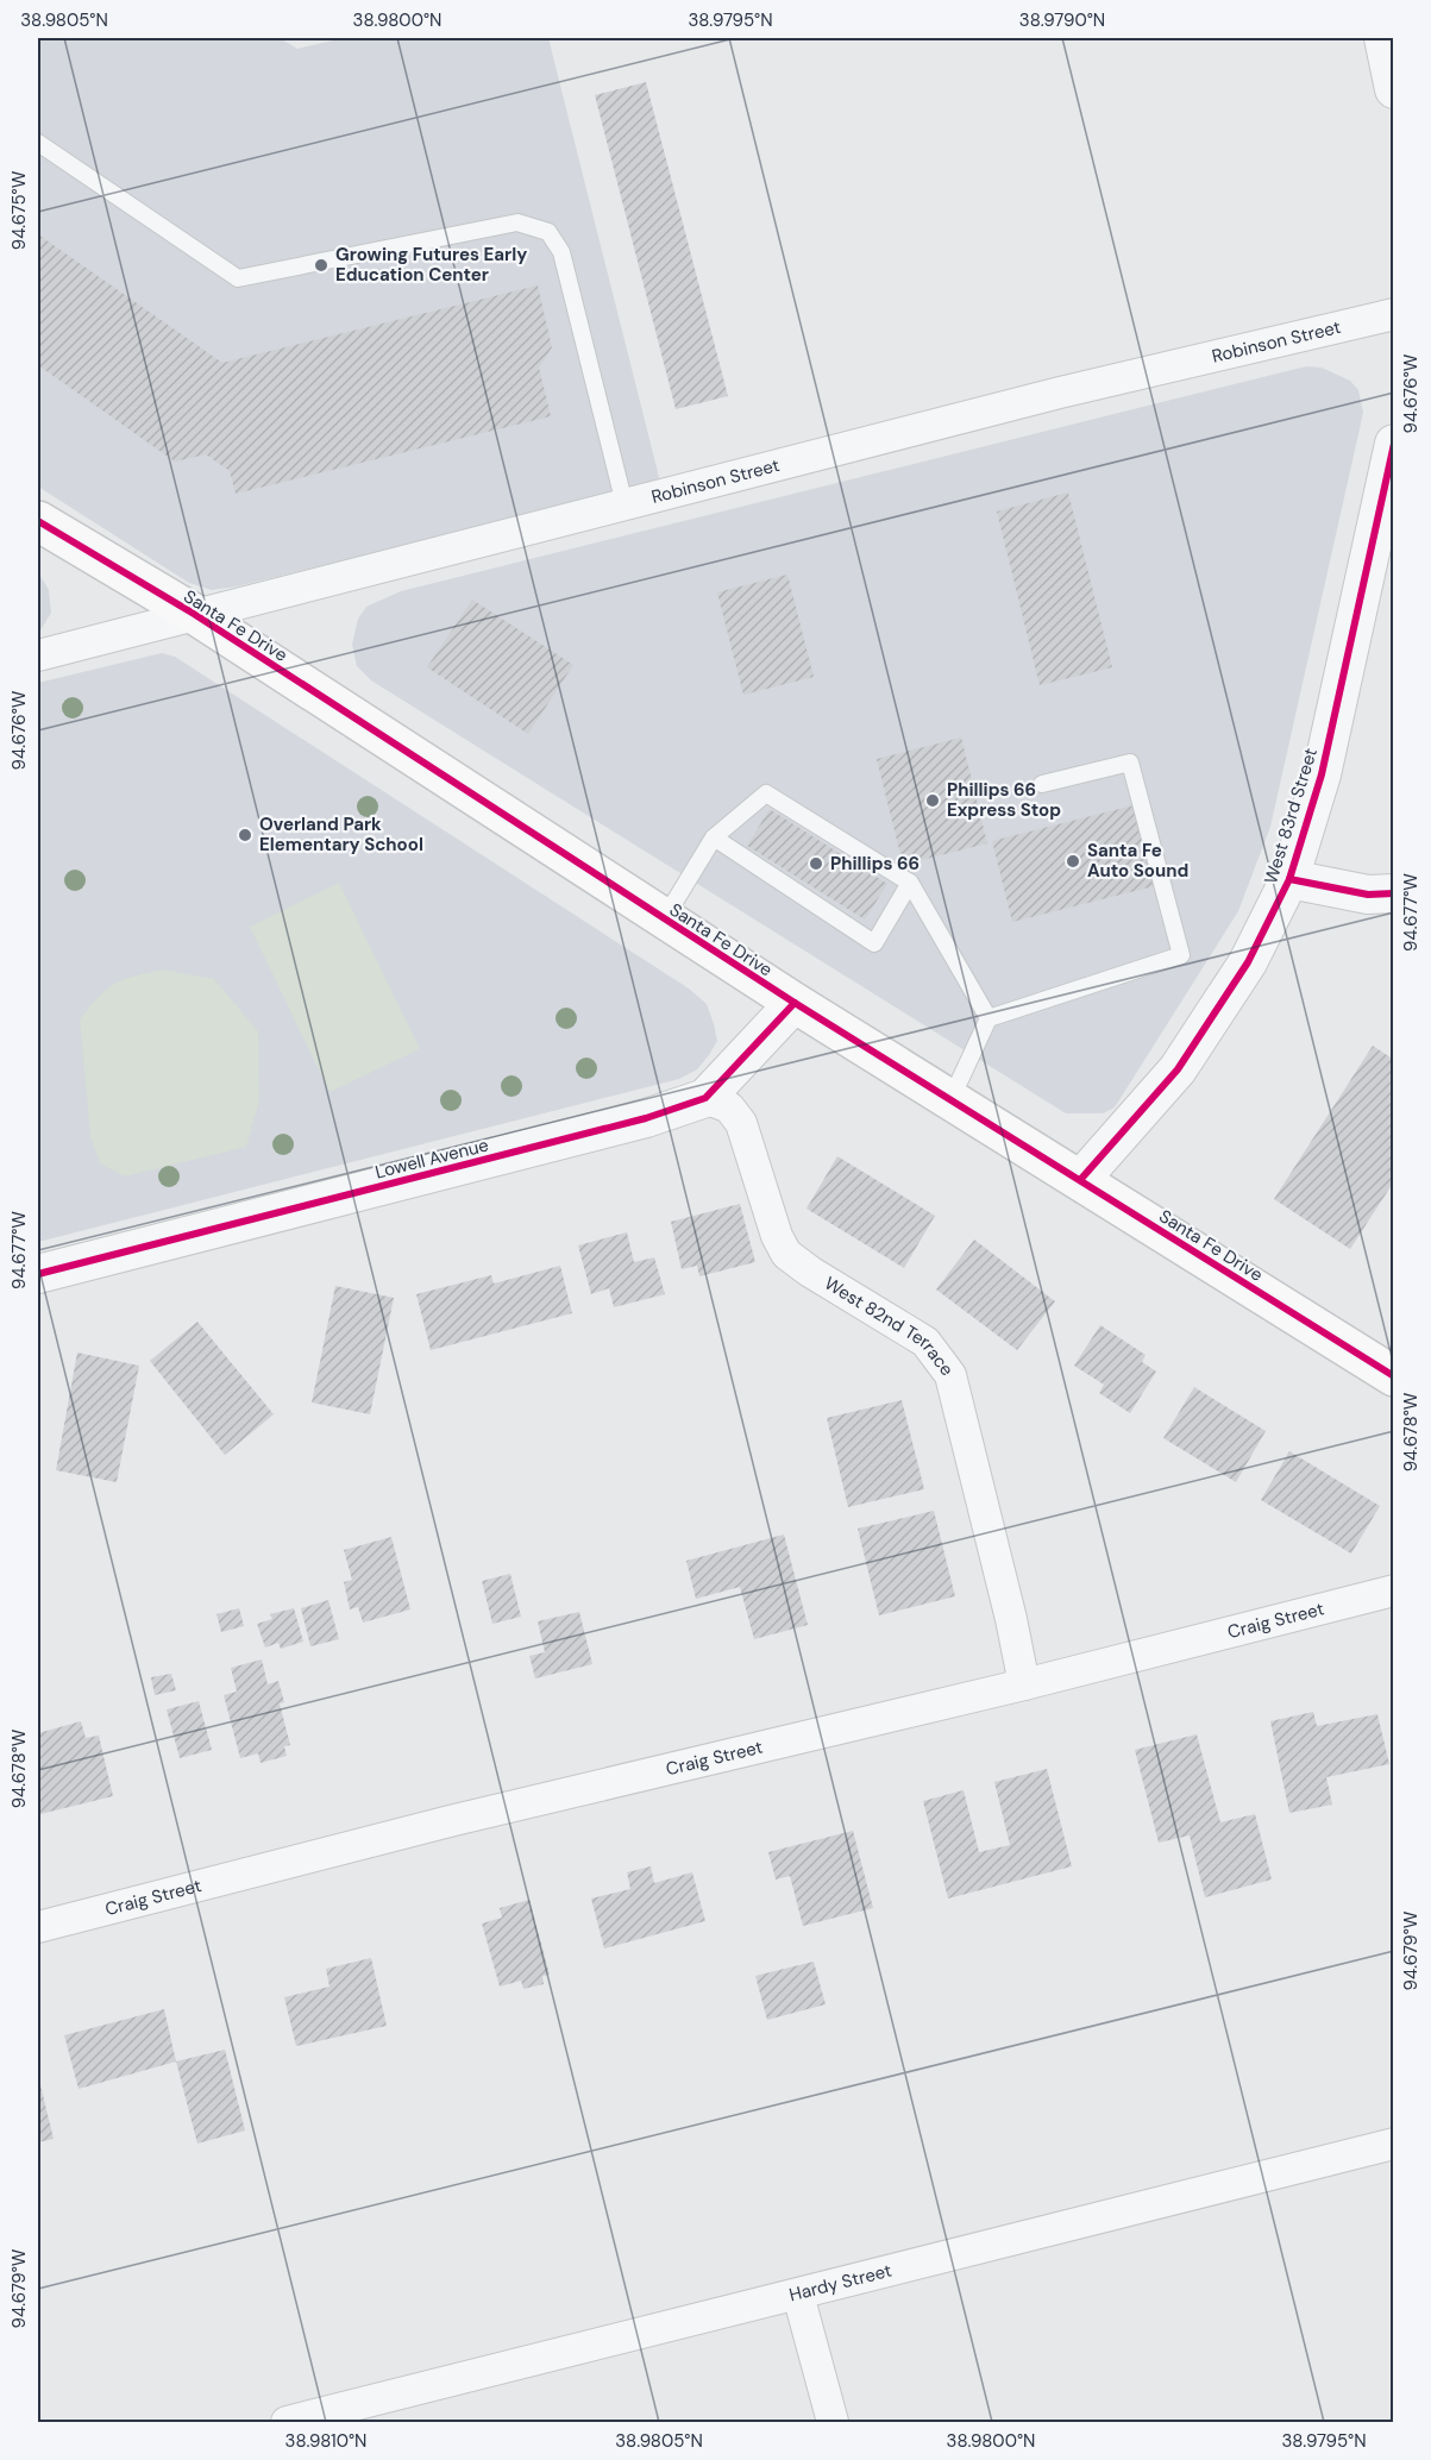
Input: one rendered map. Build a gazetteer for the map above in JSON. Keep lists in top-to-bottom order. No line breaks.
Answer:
{"streets":{"main road":["Santa Fe Drive"],"street":["Robinson Street","West 83rd Street","Lowell Avenue","West 82nd Terrace","Craig Street","Hardy Street"]},"crossings":[["Robinson Street","Santa Fe Drive"],["Santa Fe Drive","West 83rd Street"],["Santa Fe Drive","Lowell Avenue"],["Lowell Avenue","West 82nd Terrace"],["West 82nd Terrace","Craig Street"]],"places":["Growing Futures Early Education Center","Phillips 66 Express Stop","Overland Park Elementary School","Santa Fe Auto Sound","Phillips 66"],"coordinates":["38.9805°N","38.9800°N","38.9795°N","38.9790°N","94.675°W","94.676°W","94.677°W","94.678°W","94.679°W","38.9810°N"]}
